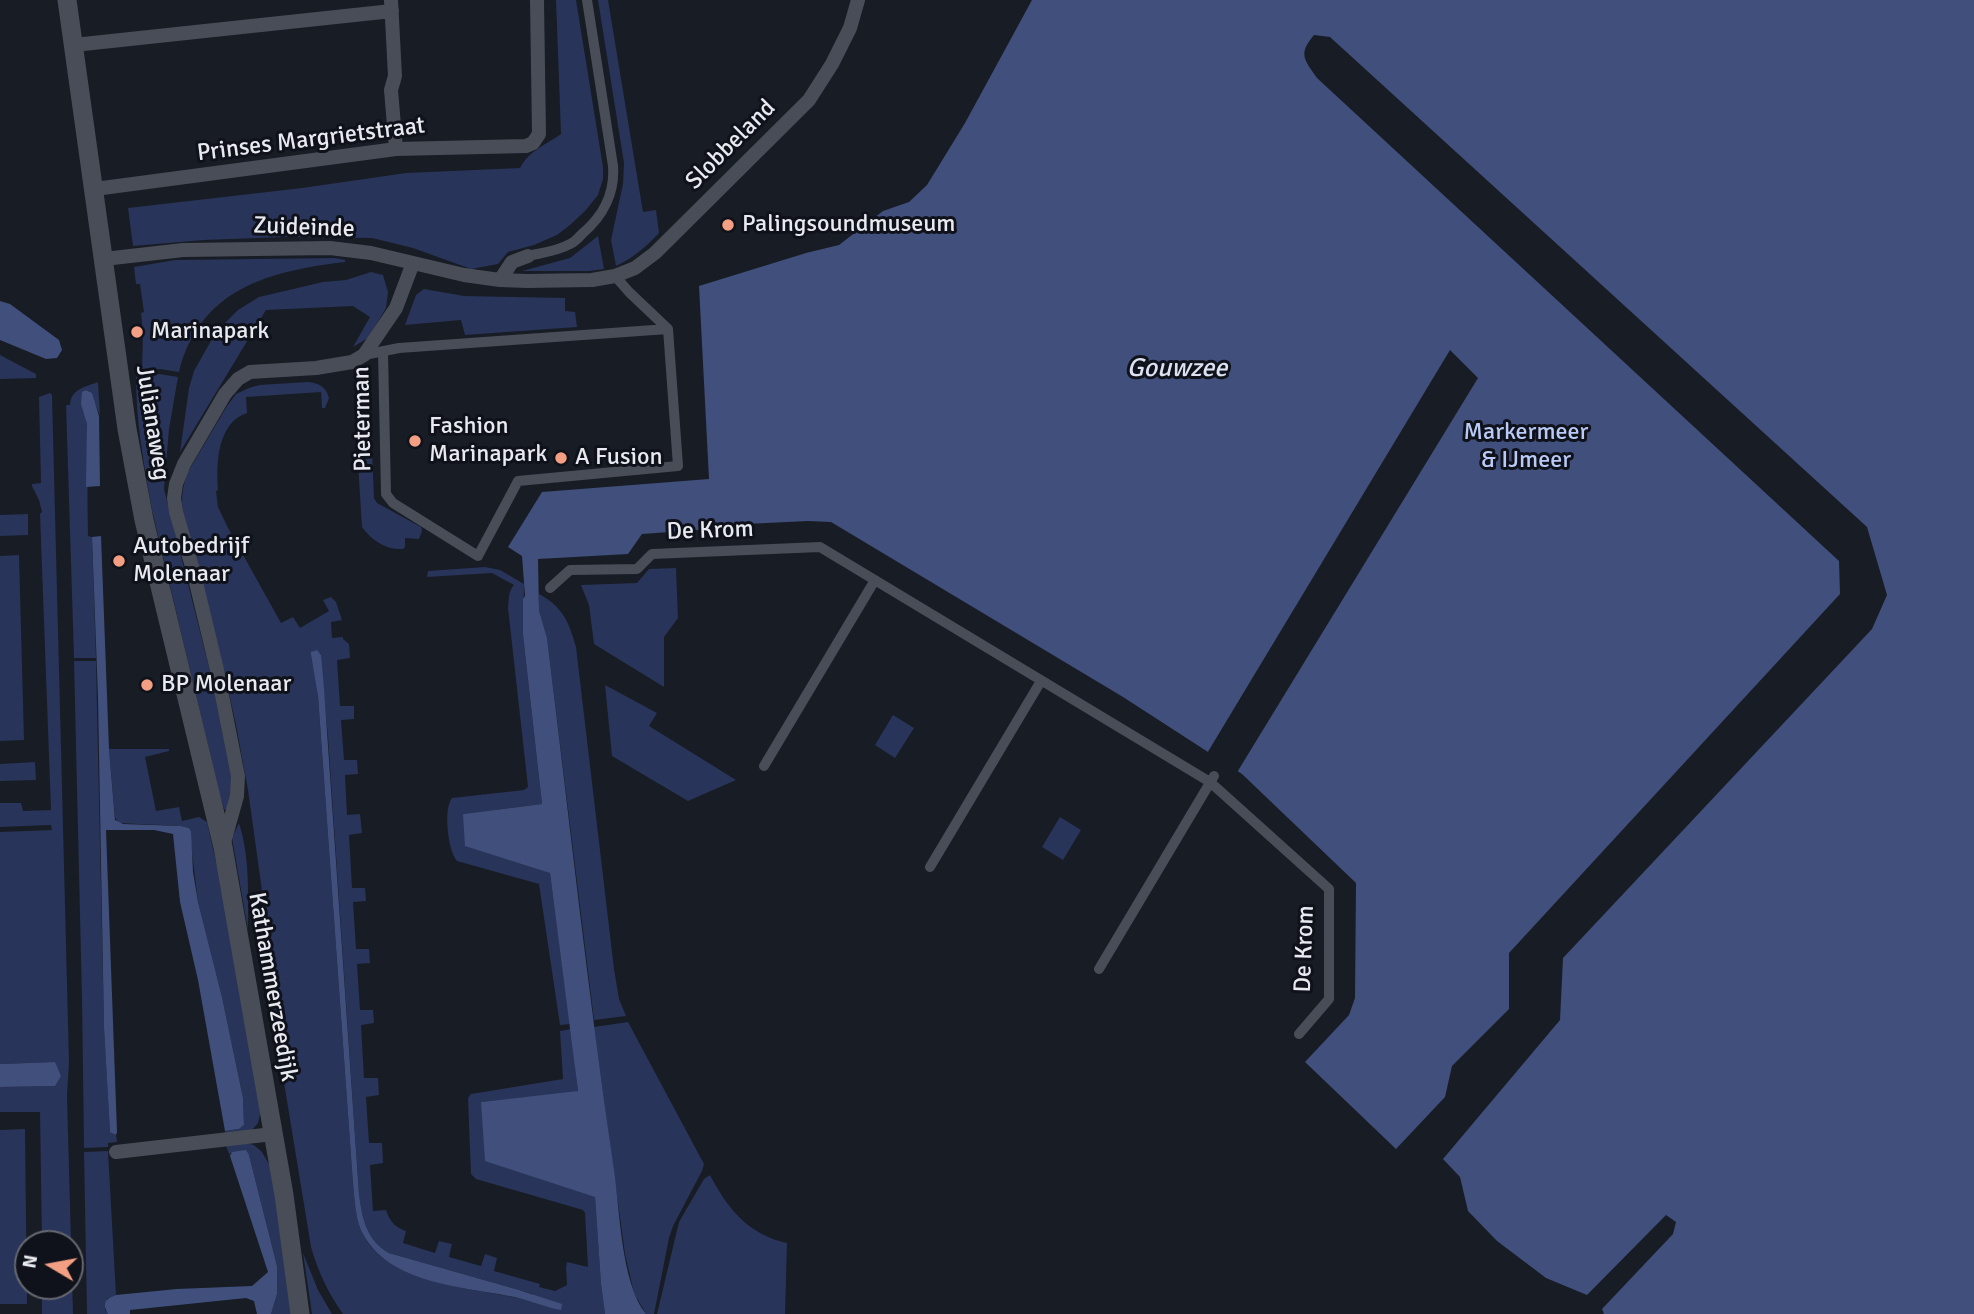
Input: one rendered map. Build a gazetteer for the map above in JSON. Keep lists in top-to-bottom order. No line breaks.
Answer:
{"streets":{"main road":["Julianaweg","Kathammerzeedijk"],"street":["Prinses Margrietstraat","Slobbeland","Zuideinde","Pieterman","De Krom"]},"crossings":[["Prinses Margrietstraat","Julianaweg"],["Slobbeland","Zuideinde"],["Zuideinde","Julianaweg"],["Julianaweg","Kathammerzeedijk"]],"water":["Gouwzee"],"parks":["Markermeer & IJmeer"],"places":["Palingsoundmuseum","Marinapark","Fashion Marinapark","A Fusion","Autobedrijf Molenaar","BP Molenaar"],"north":"left"}
